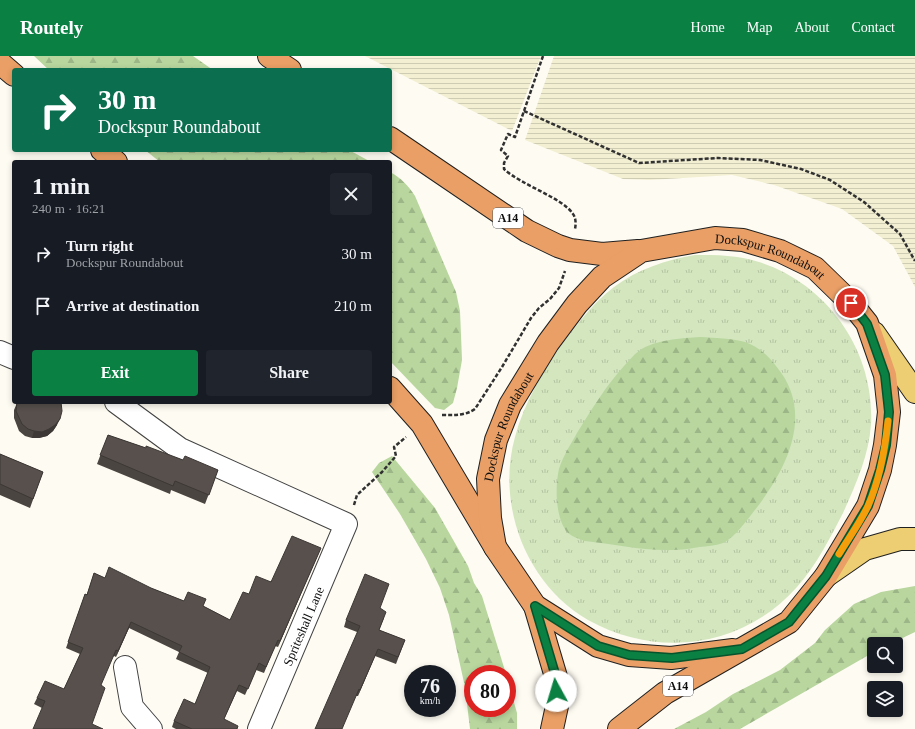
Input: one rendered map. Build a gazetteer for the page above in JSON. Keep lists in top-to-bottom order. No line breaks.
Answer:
{"streets":{"highway":["A14","Dockspur Roundabout"],"street":["Spriteshall Lane"]},"crossings":[["A14","Dockspur Roundabout"]],"page":{"header":"Routely","nav":["Home","Map","About","Contact"],"turn":["30 m","Dockspur Roundabout"],"heading":["1 min","240 m · 16:21"],"list":[{"name":"Turn right","note":"Dockspur Roundabout","value":"30 m"},{"name":"Arrive at destination","value":"210 m"}],"buttons":["Exit","Share"],"speed":"76 km/h","limit":"80"}}
